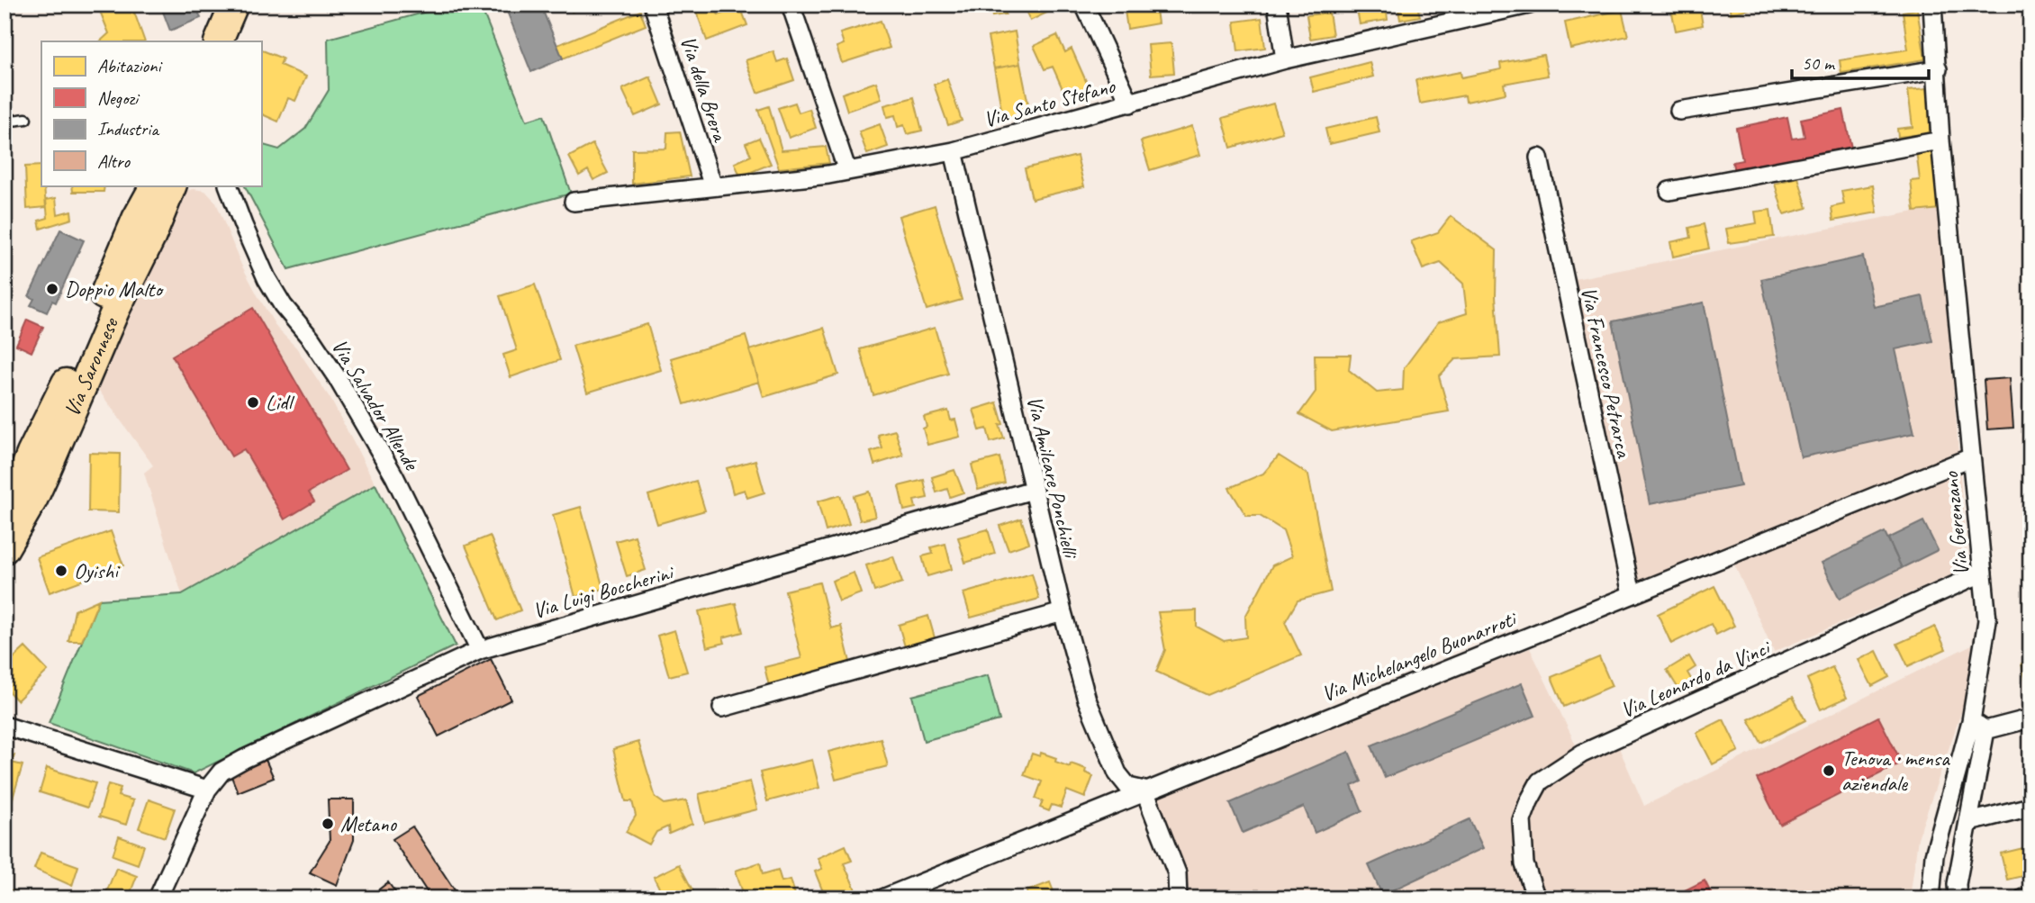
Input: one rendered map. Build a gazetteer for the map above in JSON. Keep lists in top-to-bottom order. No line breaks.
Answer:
{"streets":{"main road":["Via Saronnese"],"street":["Via della Brera","Via Santo Stefano","Via Francesco Petrarca","Via Salvador Allende","Via Amilcare Ponchielli","Via Gerenzano","Via Luigi Boccherini","Via Michelangelo Buonarroti","Via Leonardo da Vinci"]},"crossings":[["Via della Brera","Via Santo Stefano"],["Via Santo Stefano","Via Amilcare Ponchielli"],["Via Francesco Petrarca","Via Michelangelo Buonarroti"],["Via Salvador Allende","Via Luigi Boccherini"],["Via Amilcare Ponchielli","Via Luigi Boccherini"],["Via Amilcare Ponchielli","Via Michelangelo Buonarroti"],["Via Gerenzano","Via Michelangelo Buonarroti"],["Via Gerenzano","Via Leonardo da Vinci"]],"places":["Doppio Malto","Lidl","Oyishi","Tenova • mensa aziendale","Metano"],"legend":["Abitazioni","Negozi","Industria","Altro"],"scale_bar":"50 m"}
